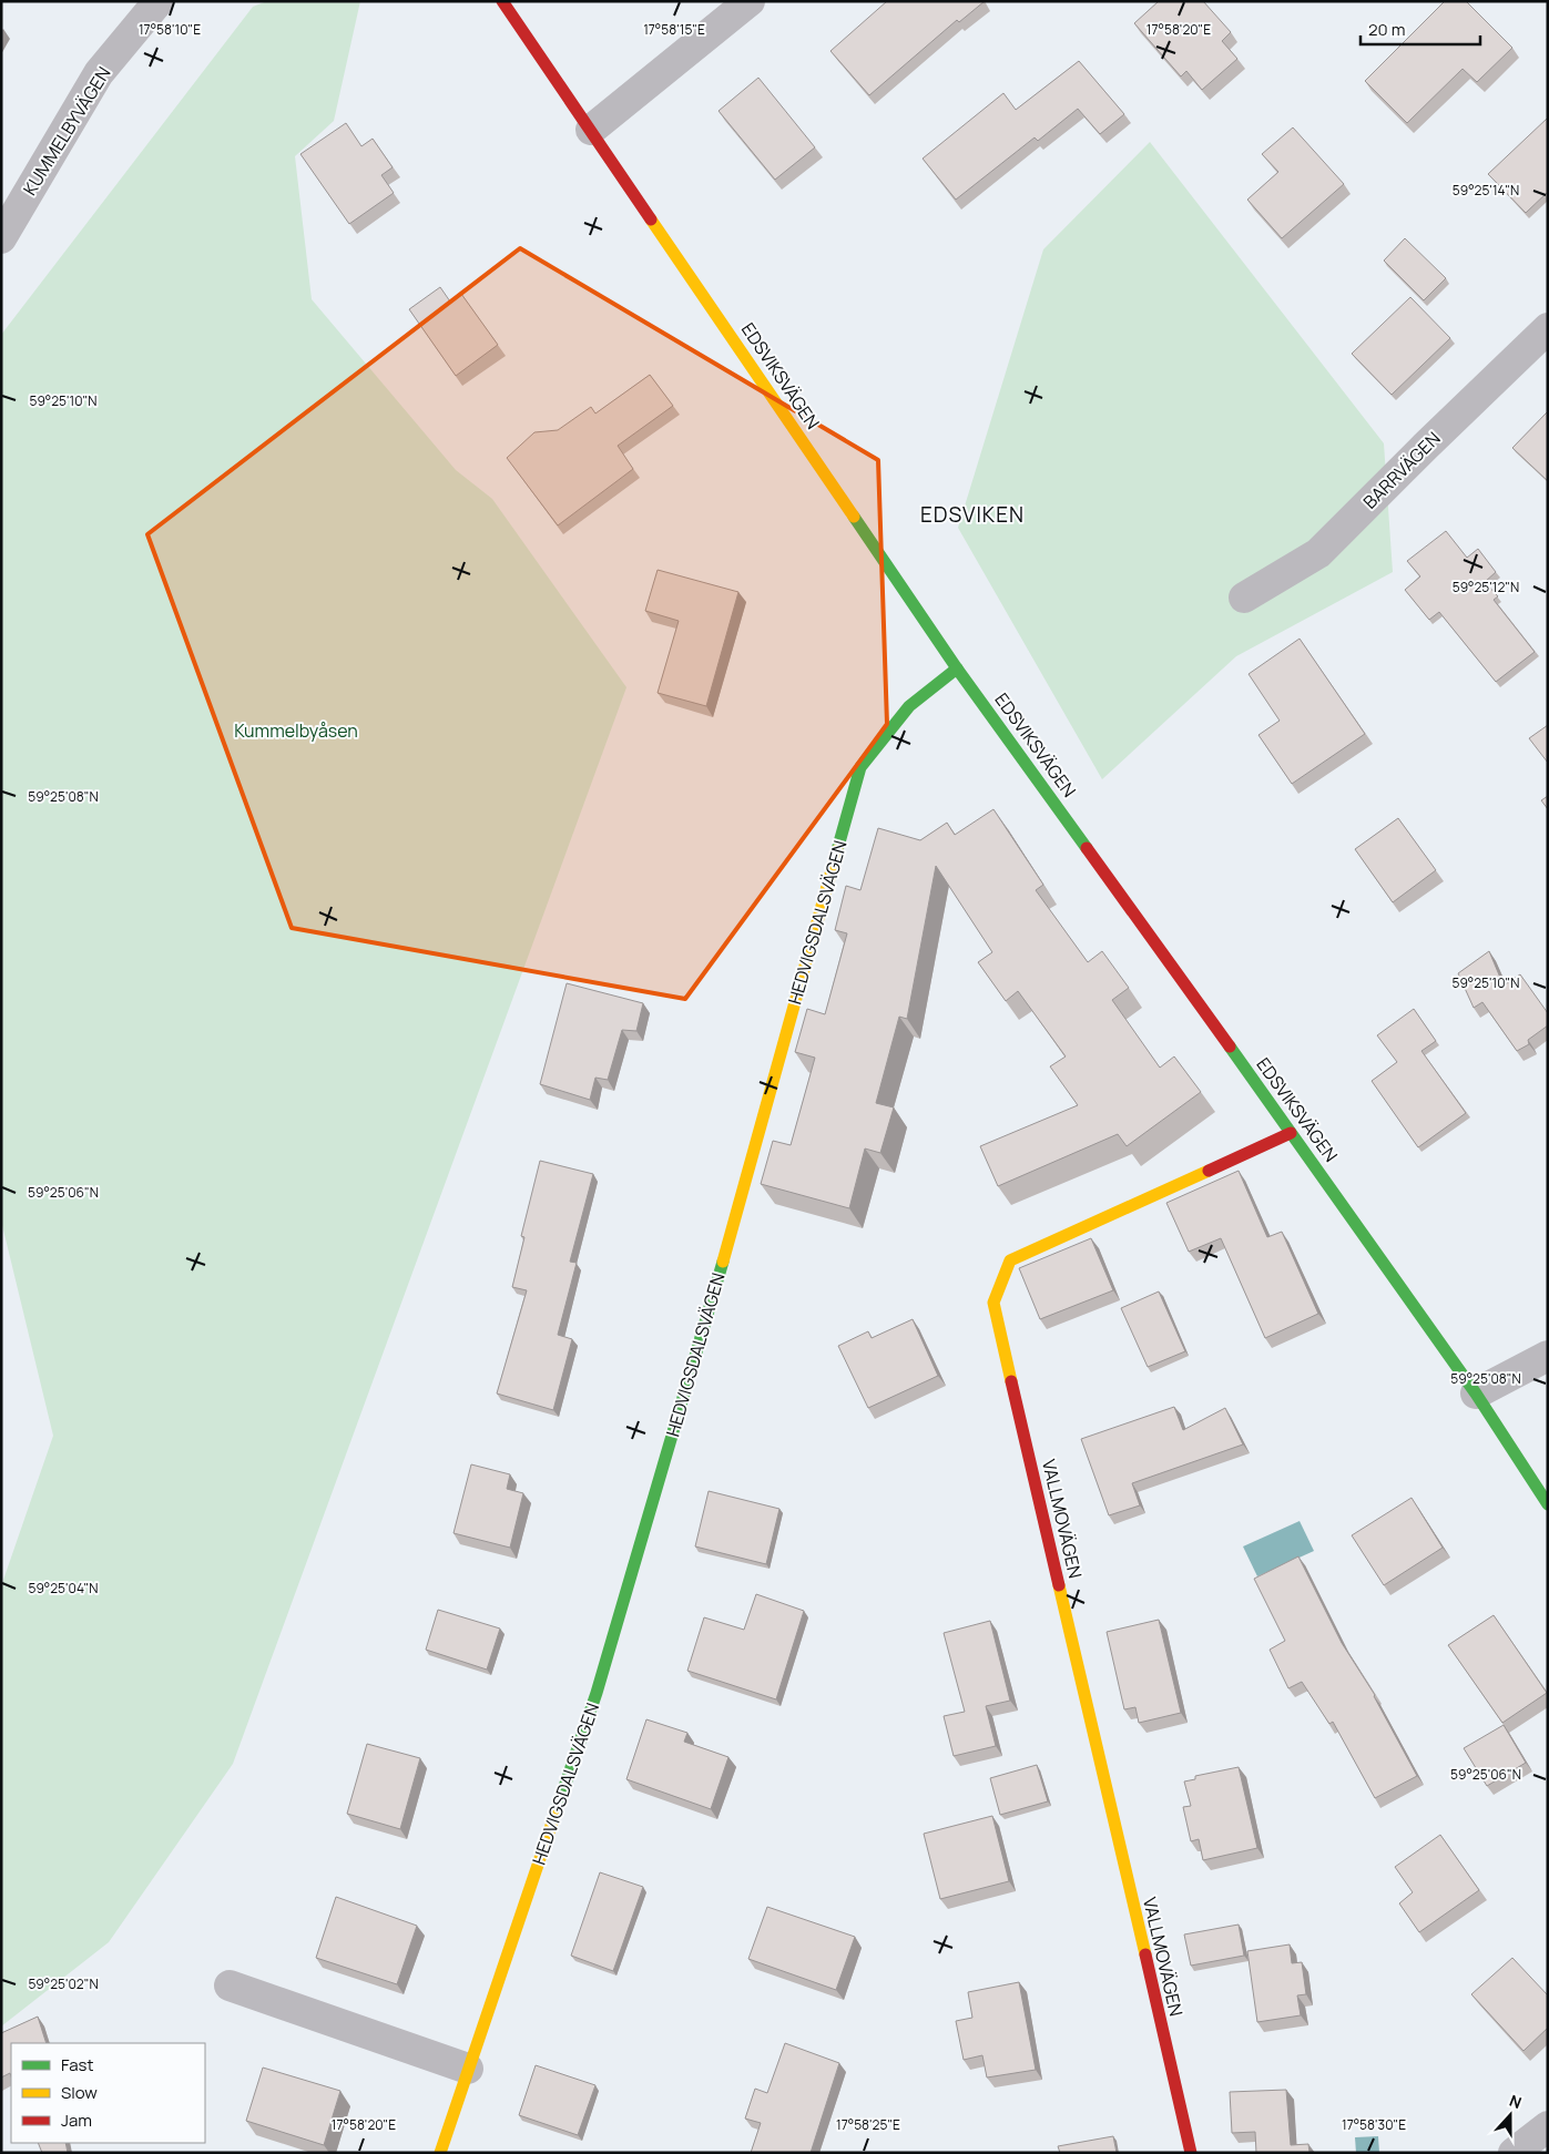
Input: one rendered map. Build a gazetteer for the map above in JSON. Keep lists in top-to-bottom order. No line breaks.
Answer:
{"streets":{"street":["KUMMELBYVÄGEN","EDSVIKSVÄGEN","BARRVÄGEN","HEDVIGSDALSVÄGEN","VALLMOVÄGEN"]},"crossings":[["EDSVIKSVÄGEN","HEDVIGSDALSVÄGEN"],["EDSVIKSVÄGEN","VALLMOVÄGEN"]],"districts":["EDSVIKEN"],"parks":["Kummelbyåsen"],"legend":["Fast","Slow","Jam"],"scale_bar":"20 m","north":"top","coordinates":["17°58'10\"E","17°58'15\"E","17°58'20\"E","59°25'14\"N","59°25'10\"N","59°25'12\"N","59°25'08\"N","59°25'06\"N","59°25'04\"N","59°25'02\"N","17°58'25\"E","17°58'30\"E"]}
